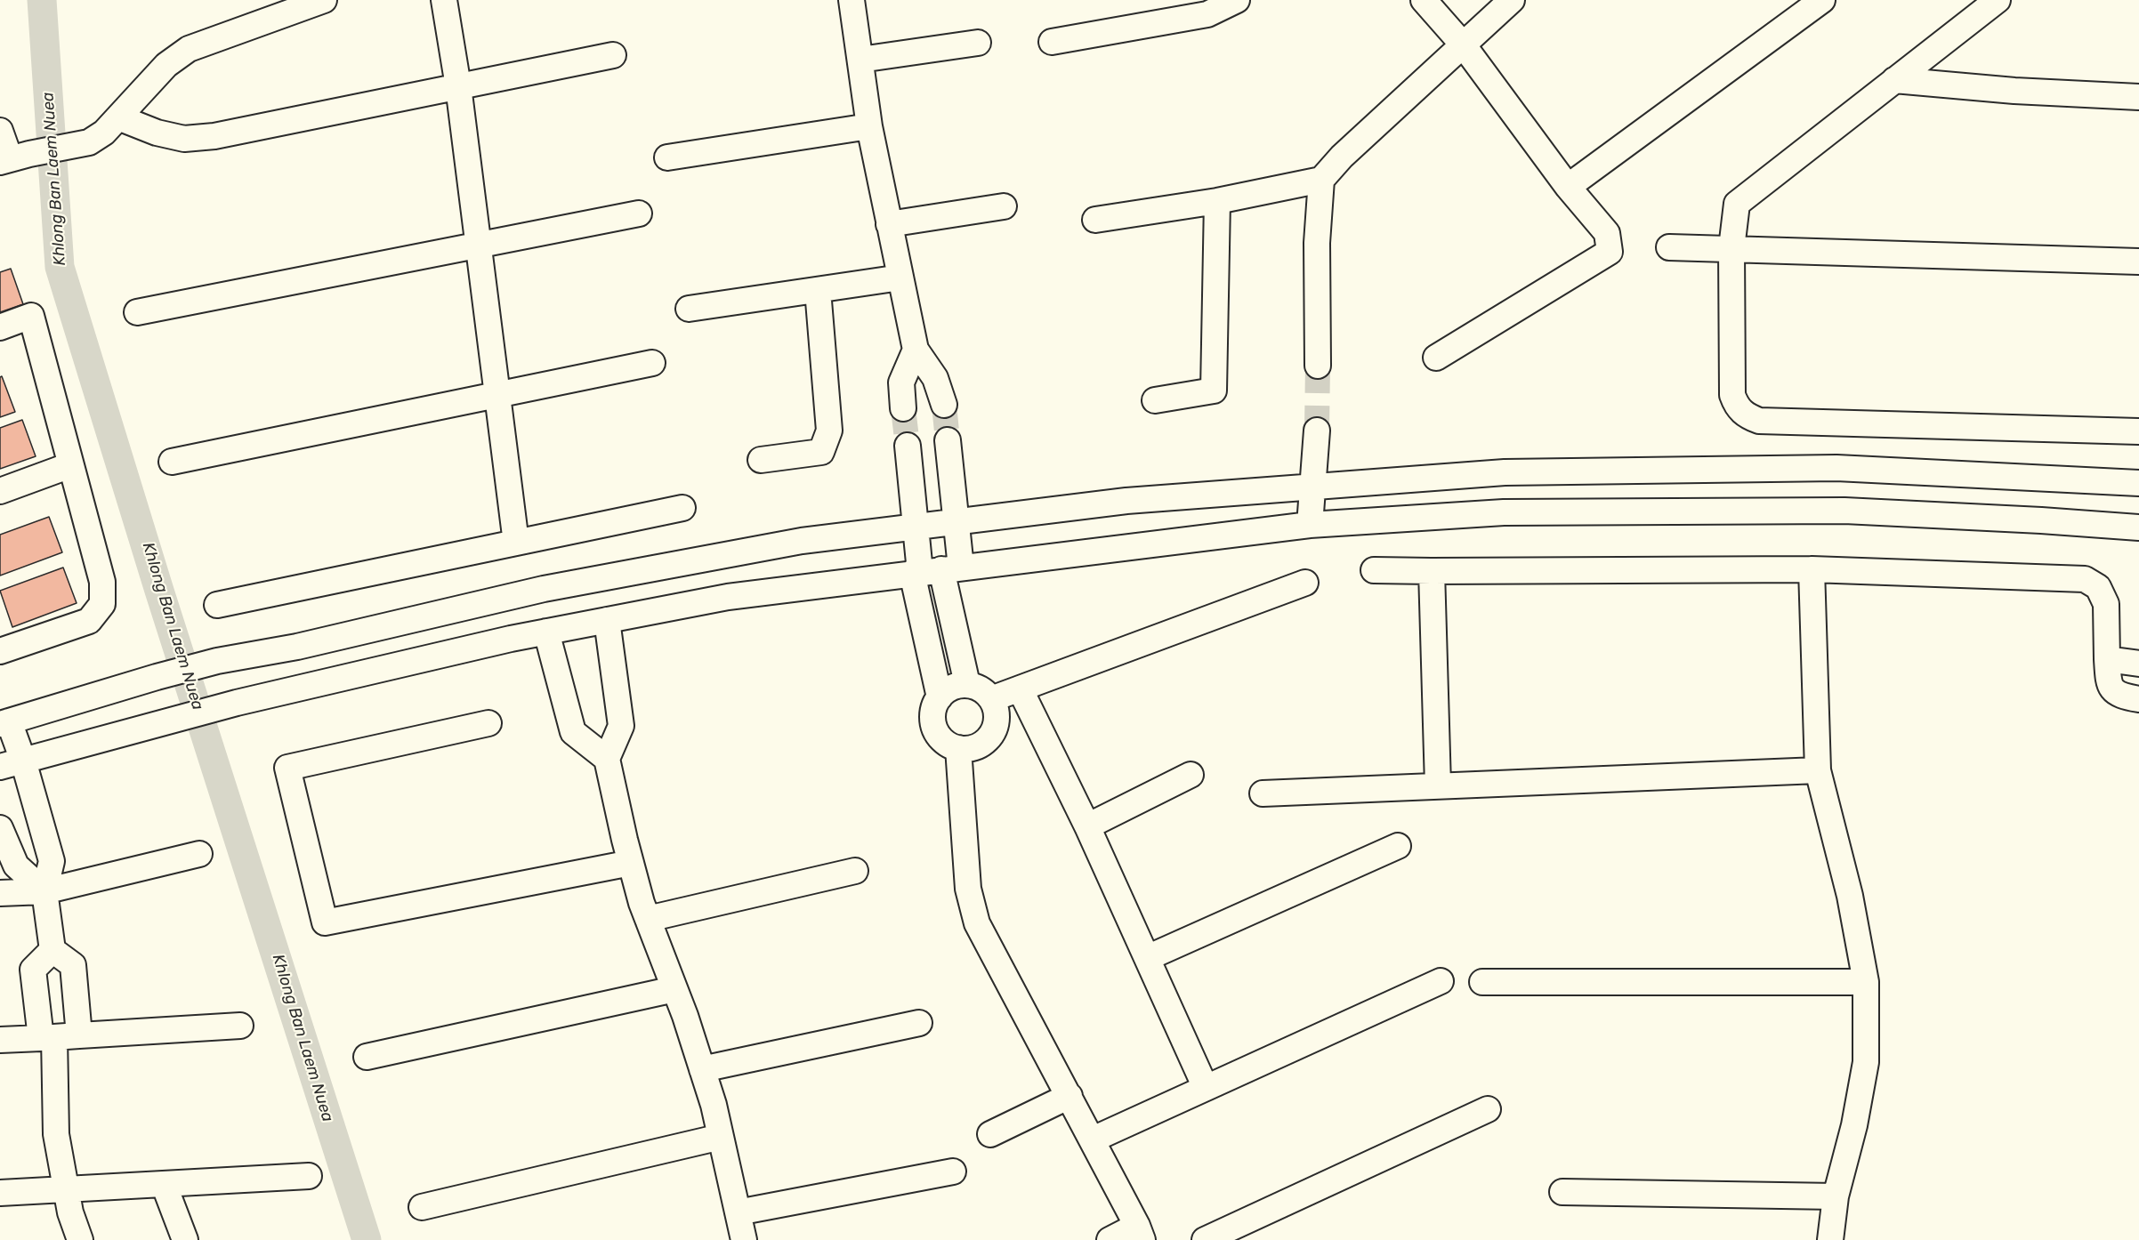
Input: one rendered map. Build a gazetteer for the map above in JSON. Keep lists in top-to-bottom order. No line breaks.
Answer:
{"water":["Khlong Ban Laem Nuea"]}
